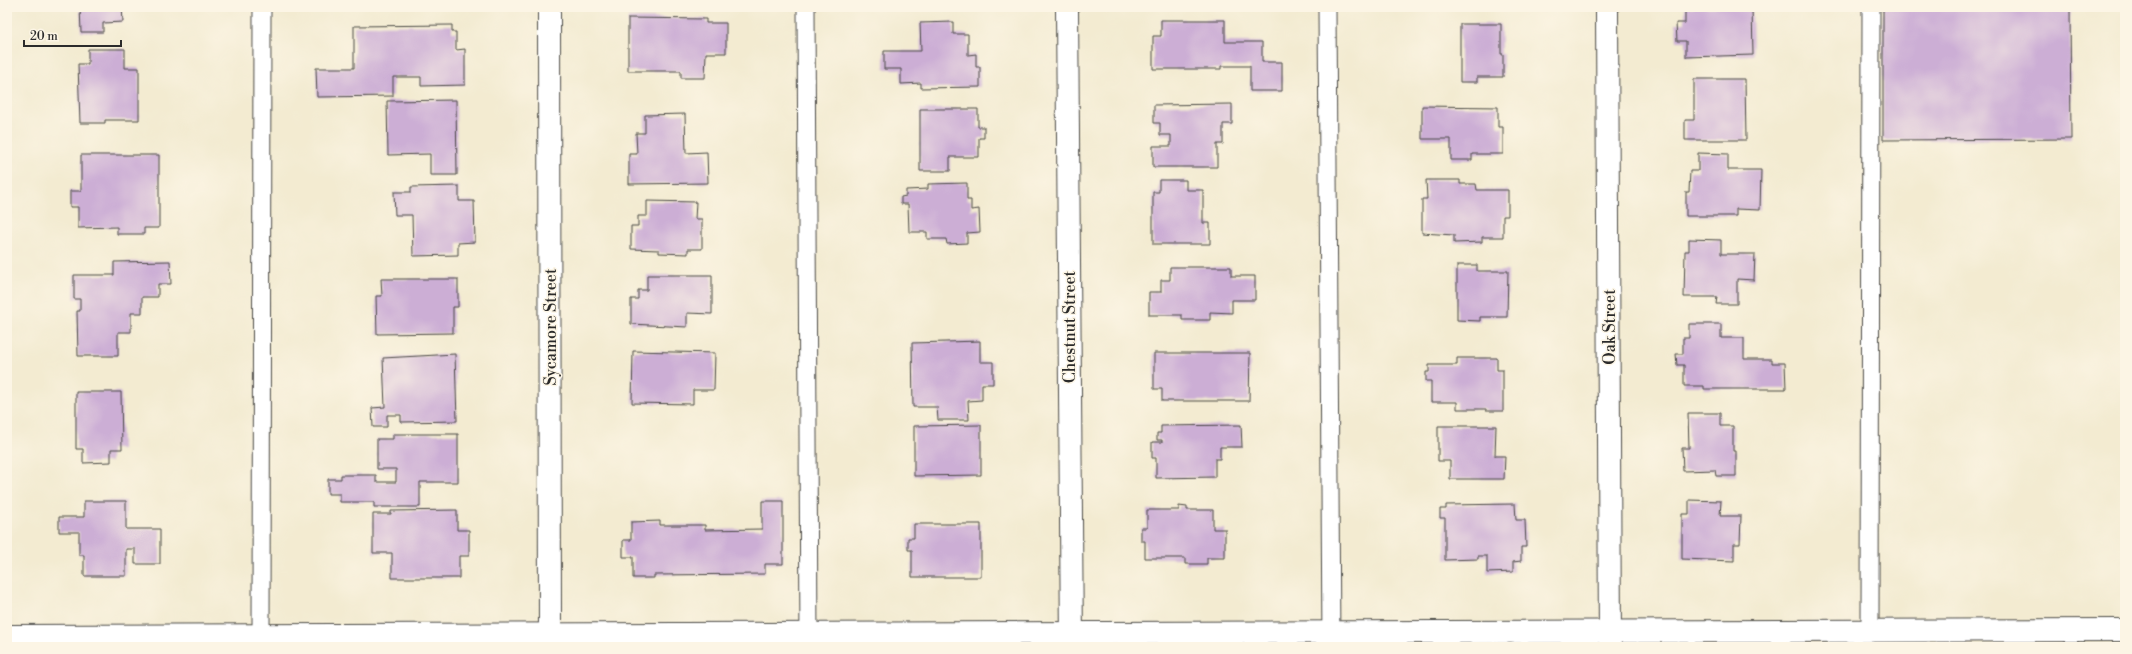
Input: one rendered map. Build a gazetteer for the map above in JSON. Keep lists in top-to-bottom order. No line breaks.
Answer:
{"streets":{"street":["Sycamore Street","Chestnut Street","Oak Street"]},"scale_bar":"20 m"}
